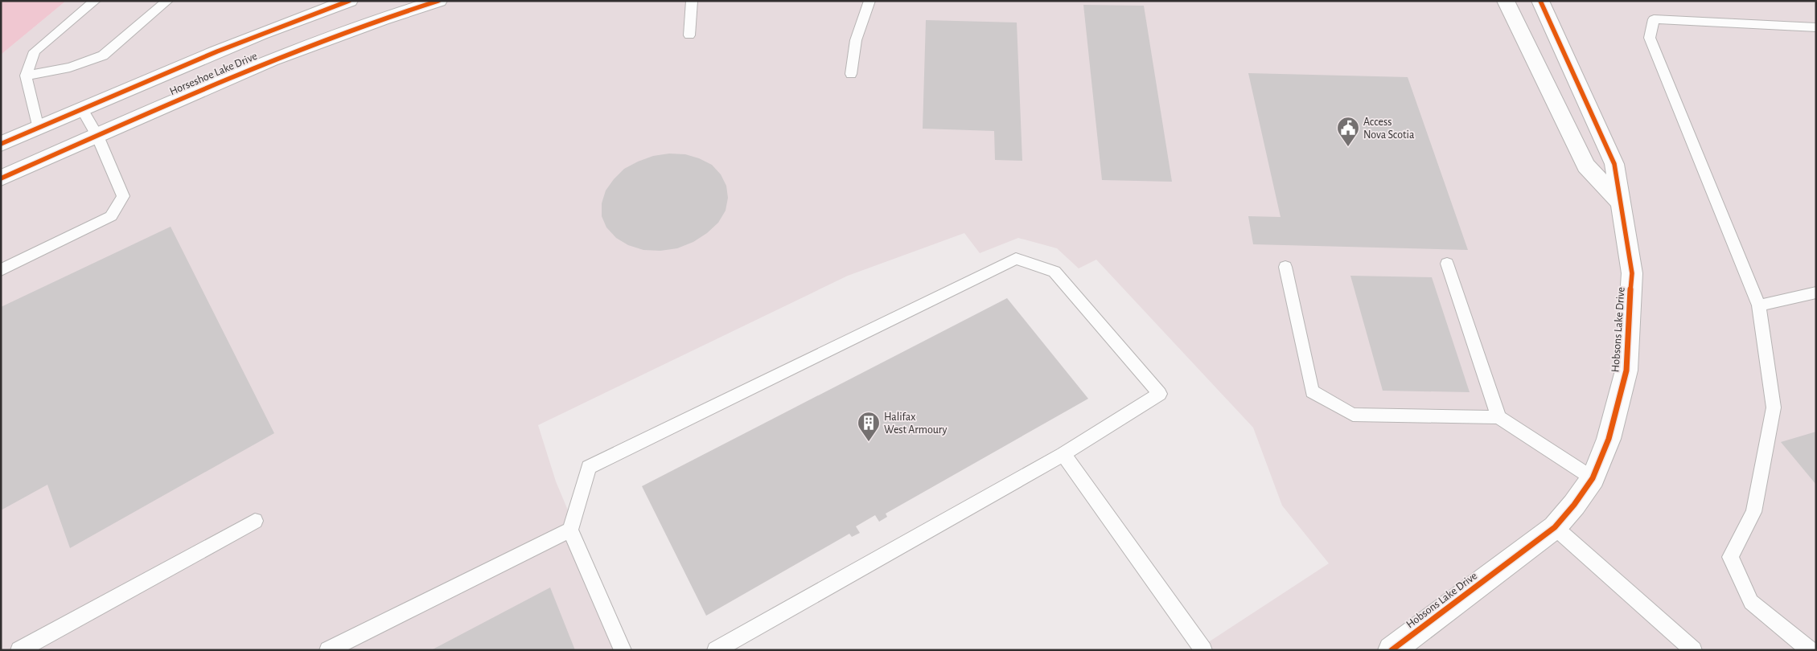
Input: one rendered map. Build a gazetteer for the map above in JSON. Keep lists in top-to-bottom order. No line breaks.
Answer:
{"streets":{"street":["Horseshoe Lake Drive","Hobsons Lake Drive"]},"places":{"public building":["Access Nova Scotia"],"building":["Halifax West Armoury"]}}
